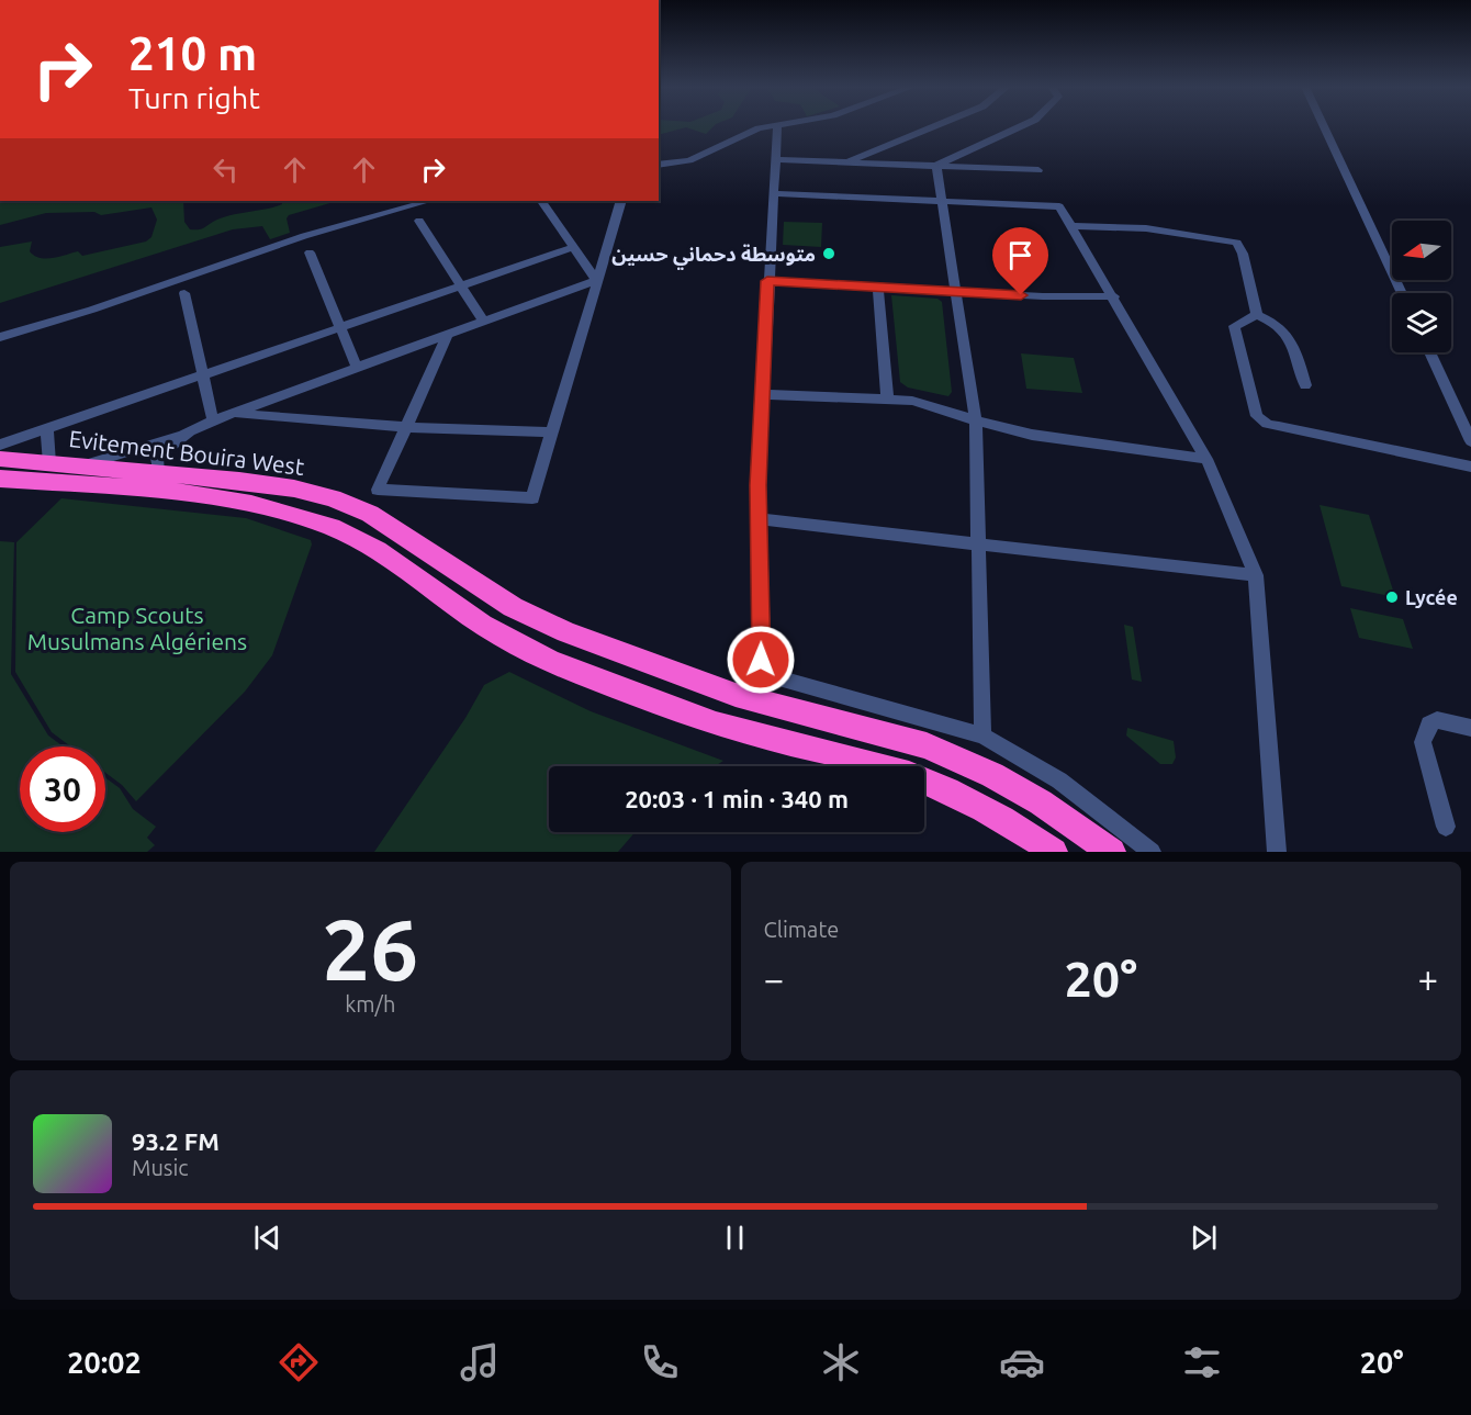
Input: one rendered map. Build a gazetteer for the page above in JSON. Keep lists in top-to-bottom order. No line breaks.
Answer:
{"streets":{"highway":["Evitement Bouira West"]},"parks":["Camp Scouts Musulmans Algériens"],"places":["متوسطة دحماني حسين","Lycée"],"north":"left","page":{"turn":["210 m","Turn right"],"limit":"30","trip":"20:03 · 1 min · 340 m","tile":[["26","km/h"],"Climate"],"heat":["−","20°","+"],"song":["93.2 FM","Music"],"tabs":["20:02","20°"]}}
